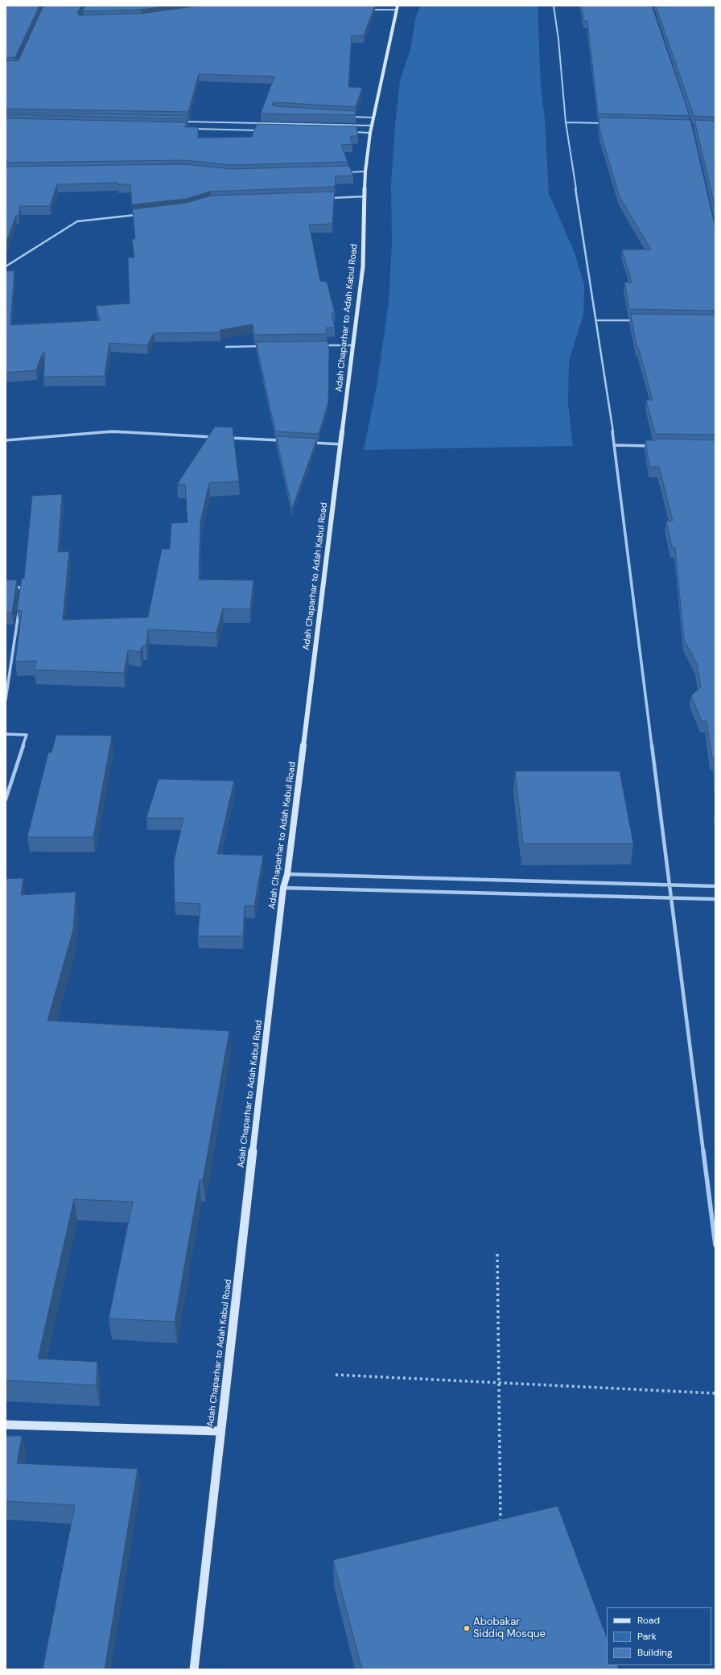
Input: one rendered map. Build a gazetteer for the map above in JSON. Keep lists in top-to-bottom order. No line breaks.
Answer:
{"streets":{"main road":["Adah Chaparhar to Adah Kabul Road"]},"places":["Abobakar Siddiq Mosque"],"legend":["Road","Park","Building"]}
